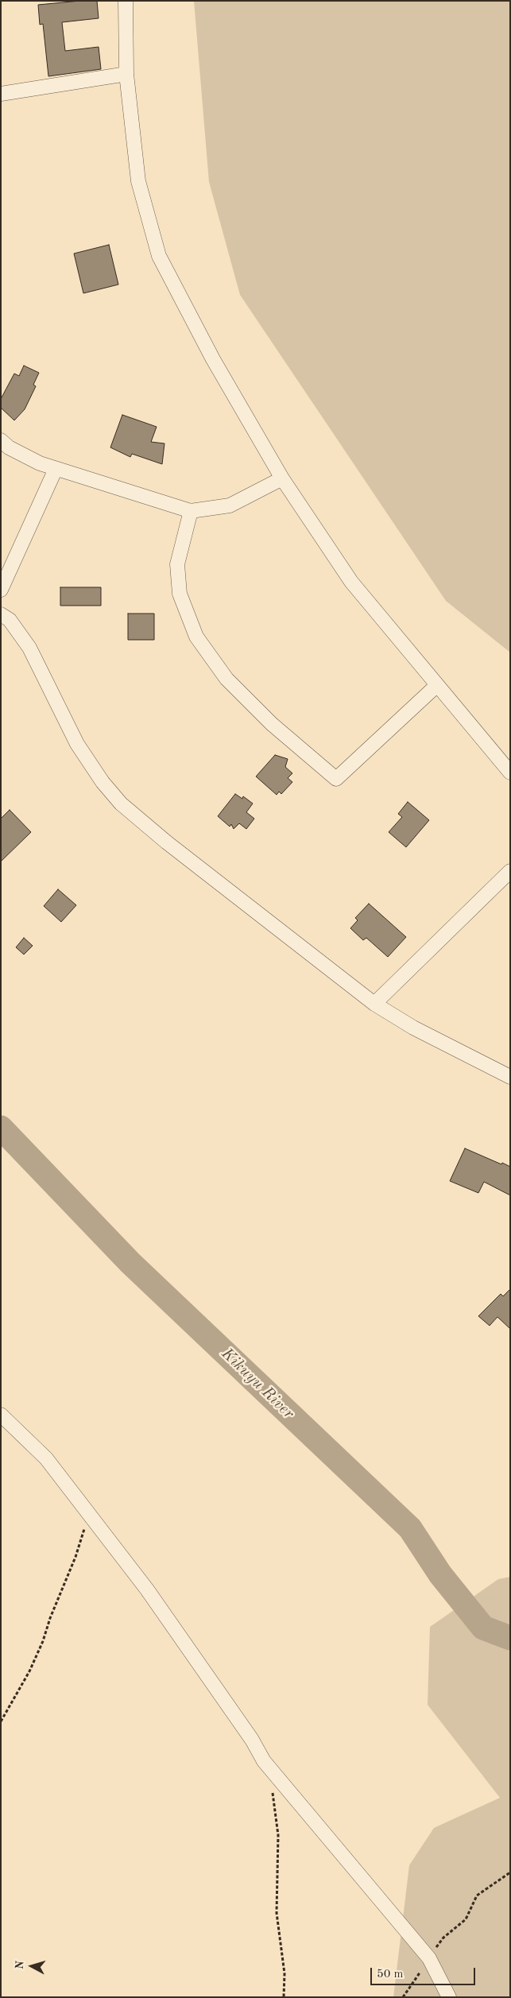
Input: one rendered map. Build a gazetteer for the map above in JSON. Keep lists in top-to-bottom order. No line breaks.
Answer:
{"water":["Kikuyu River"],"scale_bar":"50 m","north":"left"}
